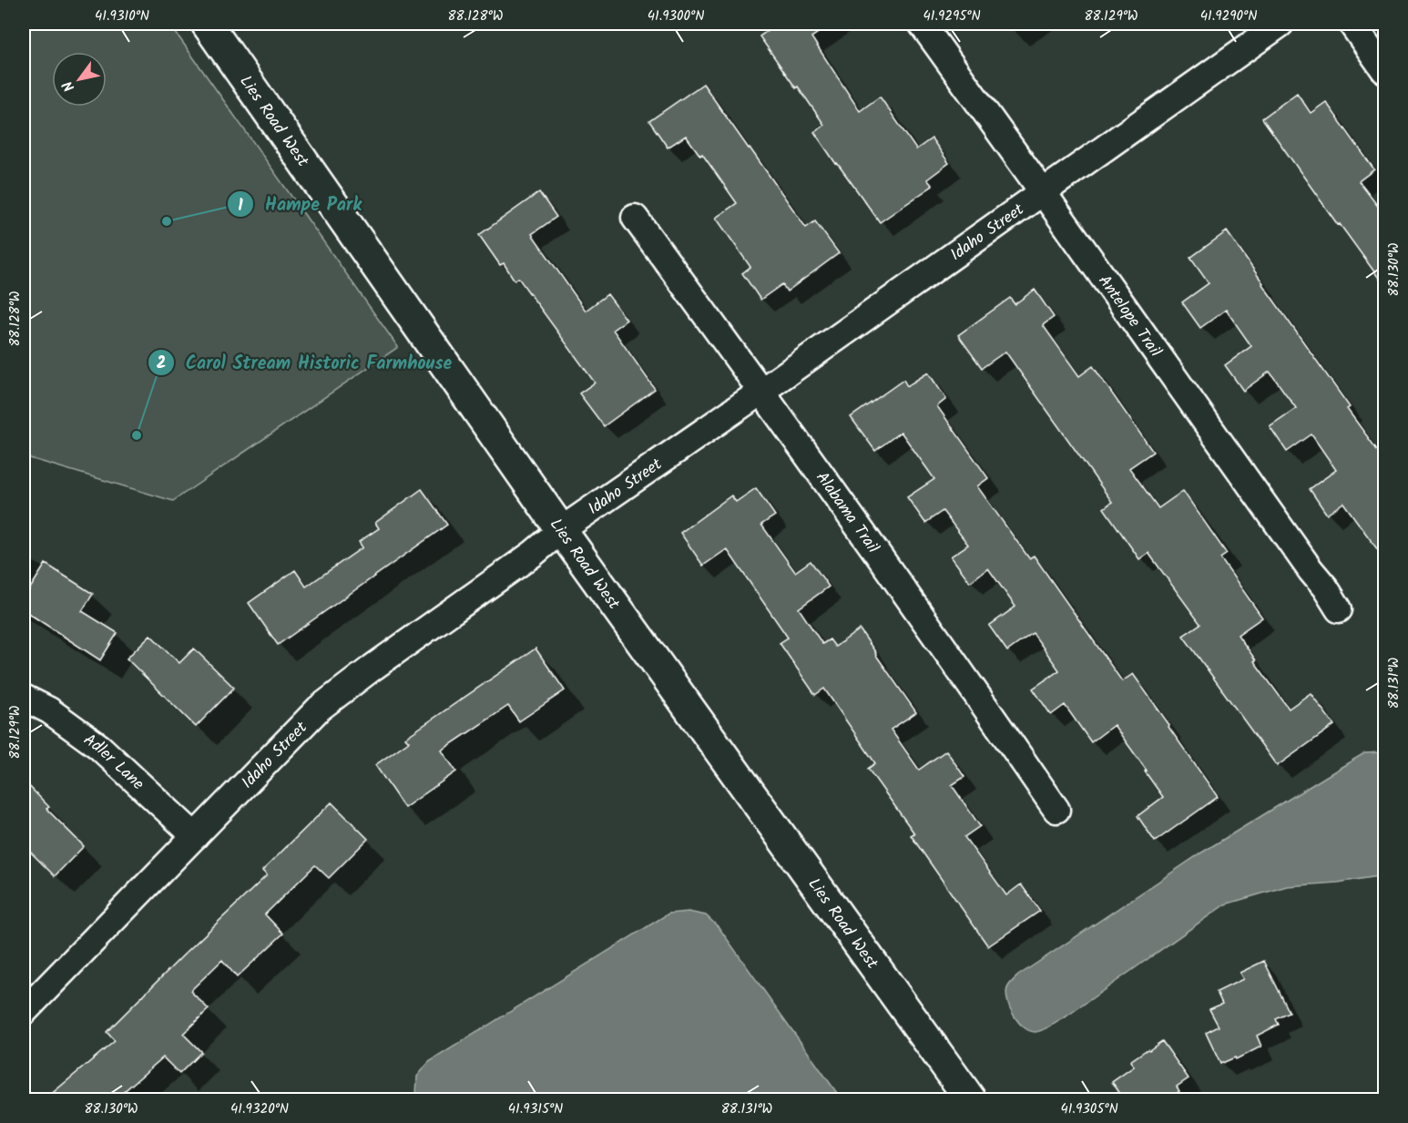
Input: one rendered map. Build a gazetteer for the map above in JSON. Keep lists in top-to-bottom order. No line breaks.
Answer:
{"streets":{"street":["Lies Road West","Idaho Street","Antelope Trail","Alabama Trail","Adler Lane"]},"crossings":[["Lies Road West","Idaho Street"],["Idaho Street","Antelope Trail"],["Idaho Street","Alabama Trail"],["Idaho Street","Adler Lane"]],"places":["Hampe Park","Carol Stream Historic Farmhouse"],"north":"bottom left","coordinates":["41.9310°N","88.128°W","41.9300°N","41.9295°N","88.129°W","41.9290°N","88.130°W","88.131°W","41.9320°N","41.9315°N","41.9305°N"]}
